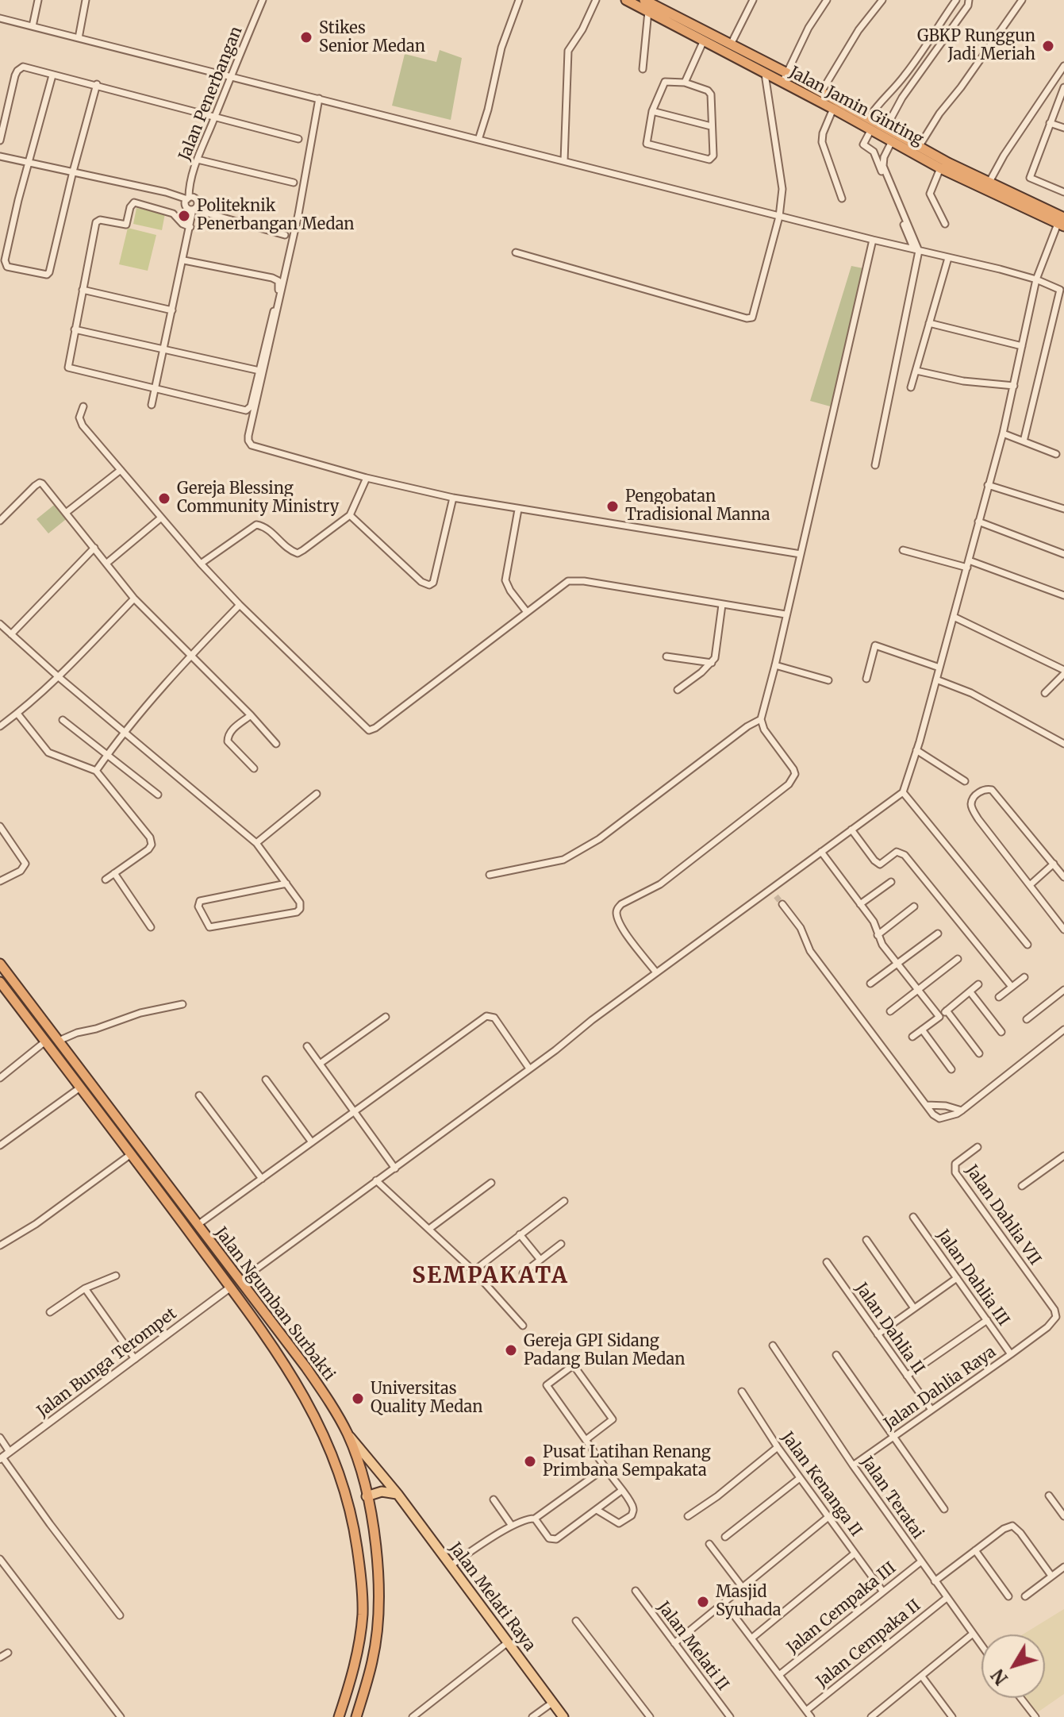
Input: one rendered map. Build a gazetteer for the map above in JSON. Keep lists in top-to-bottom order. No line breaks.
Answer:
{"streets":{"highway":["Jalan Jamin Ginting","Jalan Ngumban Surbakti"],"main road":["Jalan Melati Raya"],"street":["Jalan Penerbangan","Jalan Dahlia VII","Jalan Dahlia III","Jalan Dahlia II","Jalan Bunga Terompet","Jalan Dahlia Raya","Jalan Kenanga II","Jalan Teratai","Jalan Cempaka III","Jalan Cempaka II","Jalan Melati II"]},"crossings":[["Jalan Dahlia VII","Jalan Dahlia III"],["Jalan Dahlia VII","Jalan Dahlia Raya"],["Jalan Dahlia III","Jalan Dahlia Raya"],["Jalan Ngumban Surbakti","Jalan Bunga Terompet"],["Jalan Ngumban Surbakti","Jalan Melati Raya"],["Jalan Dahlia II","Jalan Dahlia Raya"],["Jalan Dahlia Raya","Jalan Teratai"],["Jalan Kenanga II","Jalan Cempaka III"],["Jalan Teratai","Jalan Cempaka III"],["Jalan Teratai","Jalan Cempaka II"]],"districts":["SEMPAKATA"],"places":["Stikes Senior Medan","GBKP Runggun Jadi Meriah","Politeknik Penerbangan Medan","Gereja Blessing Community Ministry","Pengobatan Tradisional Manna","Gereja GPI Sidang Padang Bulan Medan","Universitas Quality Medan","Pusat Latihan Renang Primbana Sempakata","Masjid Syuhada"],"north":"bottom left"}
